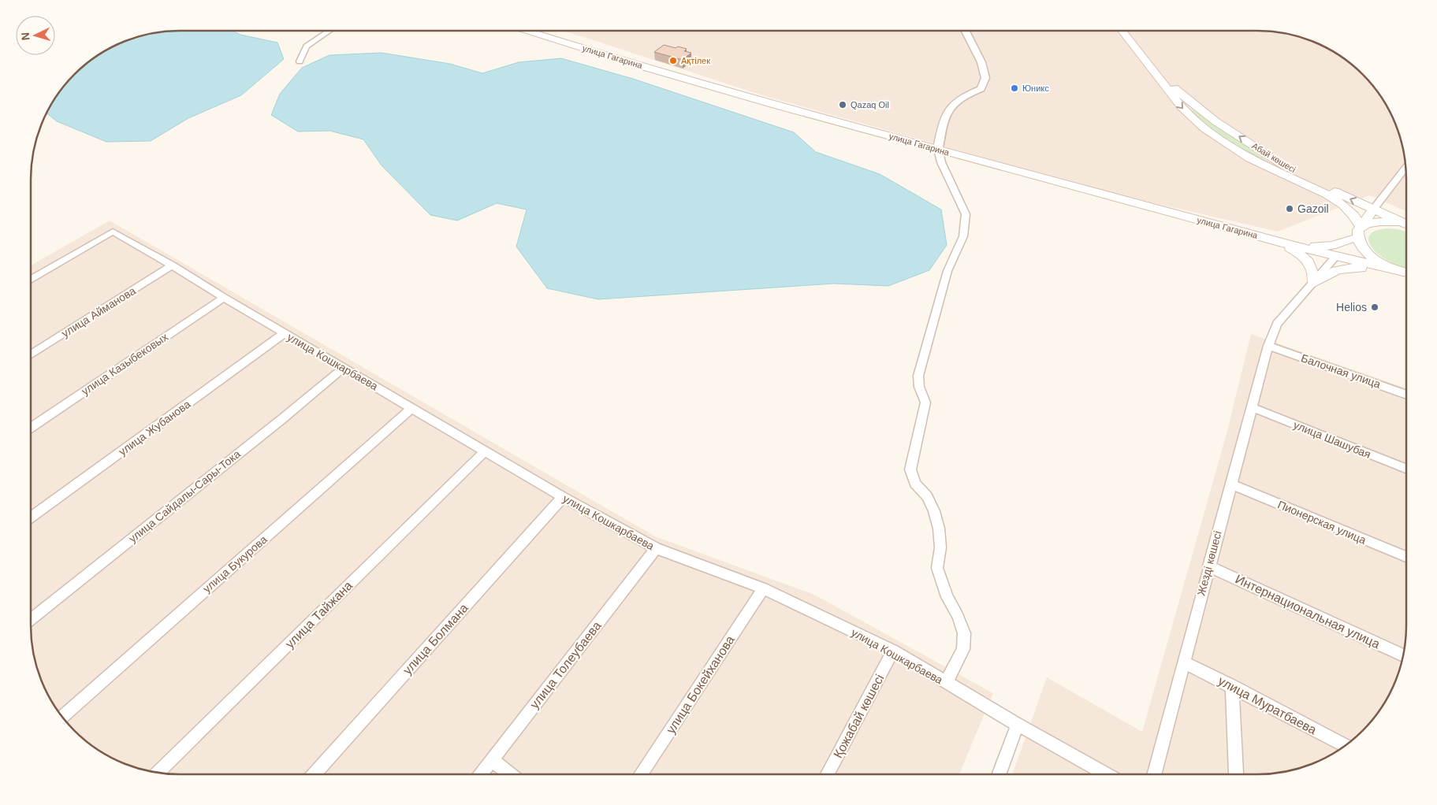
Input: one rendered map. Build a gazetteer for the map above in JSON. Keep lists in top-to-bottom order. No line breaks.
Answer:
{"streets":{"main road":["улица Гагарина","Абай көшесі"],"street":["улица Айманова","улица Кошкарбаева","улица Казыбековых","Балочная улица","улица Жубанова","улица Шашубая","улица Сайдалы-Сары-Тока","Пионерская улица","Жезді көшесі","улица Букурова","Интернациональная улица","улица Тайжана","улица Болмана","улица Толеубаева","улица Бокейханова","улица Муратбаева","Қожабай көшесі"]},"crossings":[["улица Гагарина","Жезді көшесі"],["улица Айманова","улица Кошкарбаева"],["улица Кошкарбаева","улица Казыбековых"],["улица Кошкарбаева","улица Жубанова"],["улица Кошкарбаева","улица Сайдалы-Сары-Тока"],["улица Кошкарбаева","улица Букурова"],["улица Кошкарбаева","улица Тайжана"],["улица Кошкарбаева","улица Болмана"],["улица Кошкарбаева","улица Толеубаева"],["улица Кошкарбаева","улица Бокейханова"],["улица Кошкарбаева","Қожабай көшесі"],["Балочная улица","Жезді көшесі"],["улица Шашубая","Жезді көшесі"],["Пионерская улица","Жезді көшесі"],["Жезді көшесі","Интернациональная улица"],["Жезді көшесі","улица Муратбаева"]],"places":["Ақтілек","Юникс","Qazaq Oil","Gazoil","Helios"],"north":"left"}
